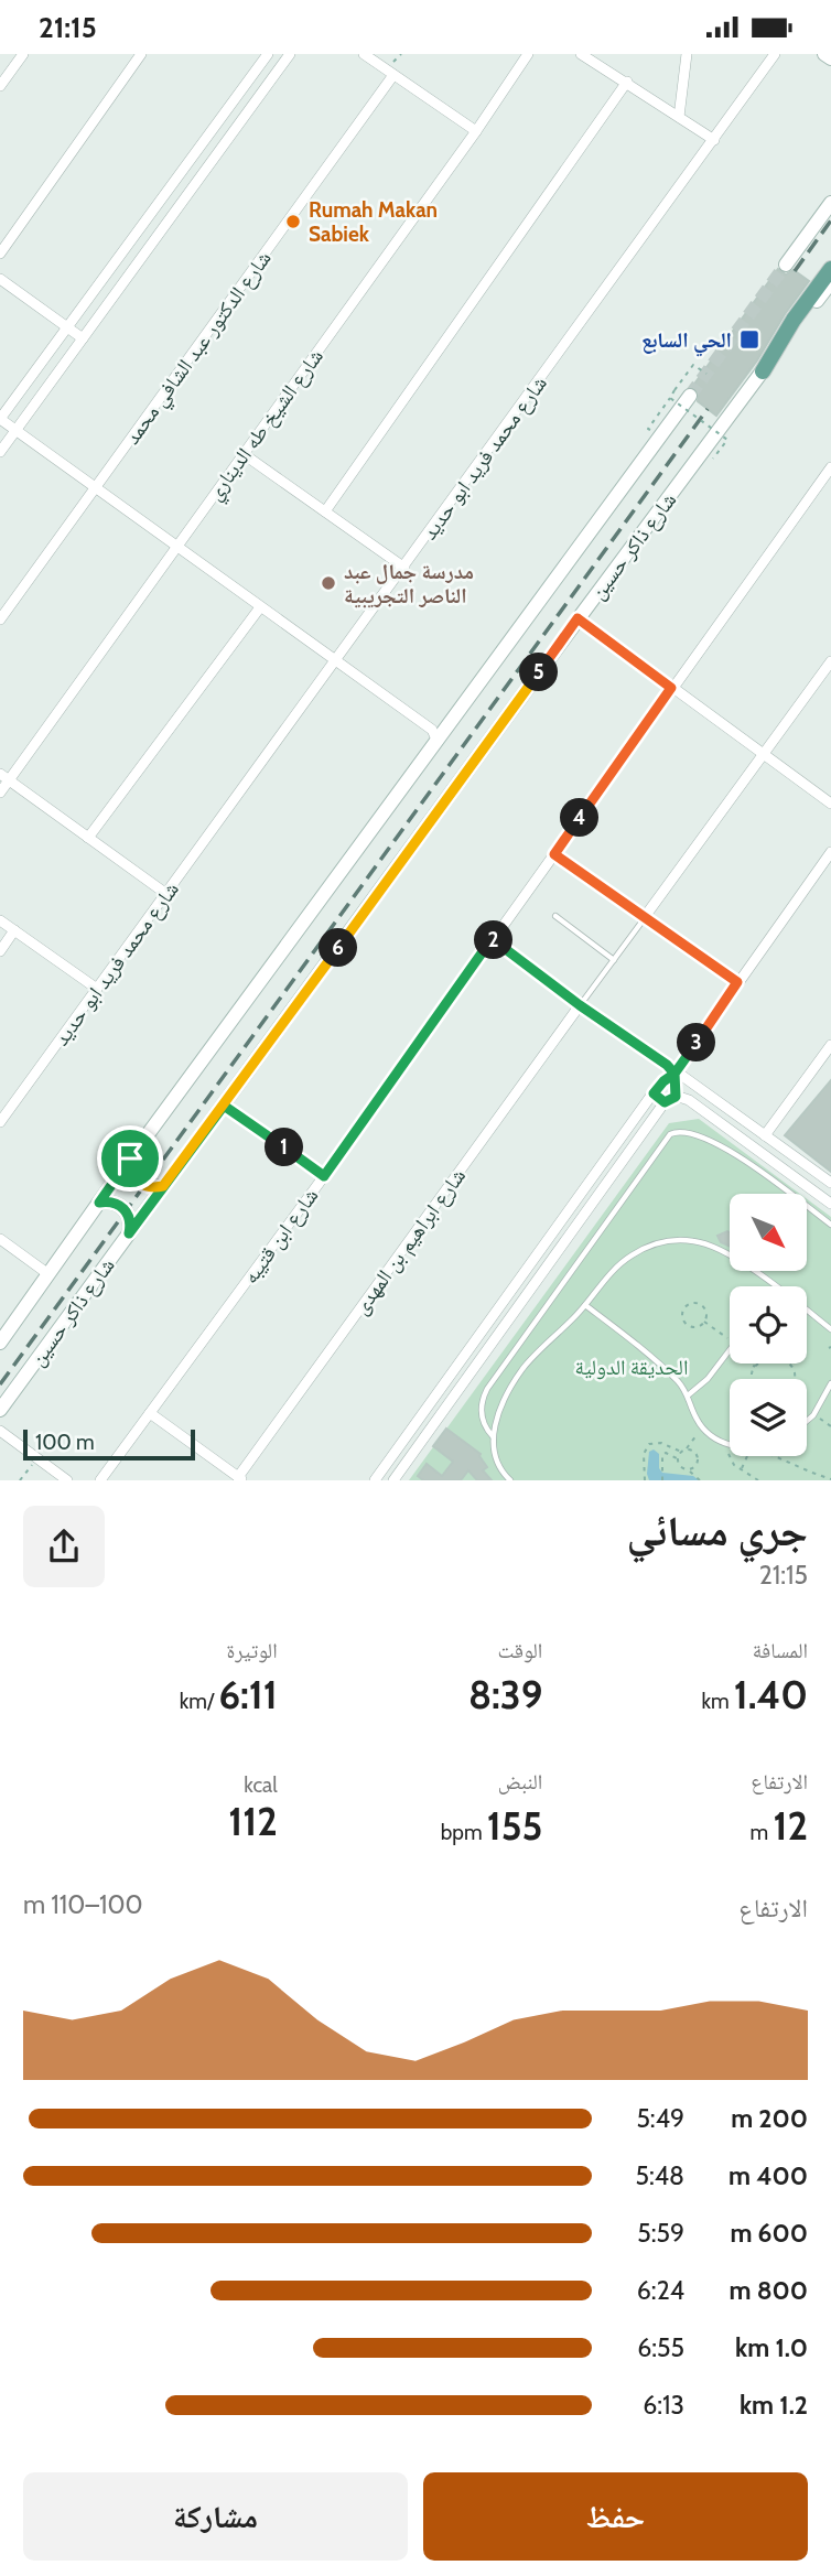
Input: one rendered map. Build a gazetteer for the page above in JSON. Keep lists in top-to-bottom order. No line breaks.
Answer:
{"streets":{"main road":["شارع ذاكر حسين"],"street":["شارع الدكتور عبد الشافي محمد","شارع الشيخ طه الديناري","شارع محمد فريد ابو حديد","شارع ابن قتيبه","شارع ابراهيم بن المهدى"]},"parks":["الحديقة الدولية"],"places":{"other":["Rumah Makan Sabiek","مدرسة جمال عبد الناصر التجريبية"],"transit":["الحي السابع"]},"scale_bar":"100 m","north":"bottom right","page":{"status":"21:15","pins":["5","4","2","6","3","1"],"scale":"100 m","heading":["جري مسائي","21:15"],"stats":[["المسافة","1.40 km"],["الوقت","8:39"],["الوتيرة","6:11 /km"],["الارتفاع","12 m"],["النبض","155 bpm"],["kcal","112"]],"chart":["الارتفاع","100–110 m"],"list":[{"name":"200 m","note":"5:49"},{"name":"400 m","note":"5:48"},{"name":"600 m","note":"5:59"},{"name":"800 m","note":"6:24"},{"name":"1.0 km","note":"6:55"},{"name":"1.2 km","note":"6:13"}],"buttons":["حفظ","مشاركة"]}}
